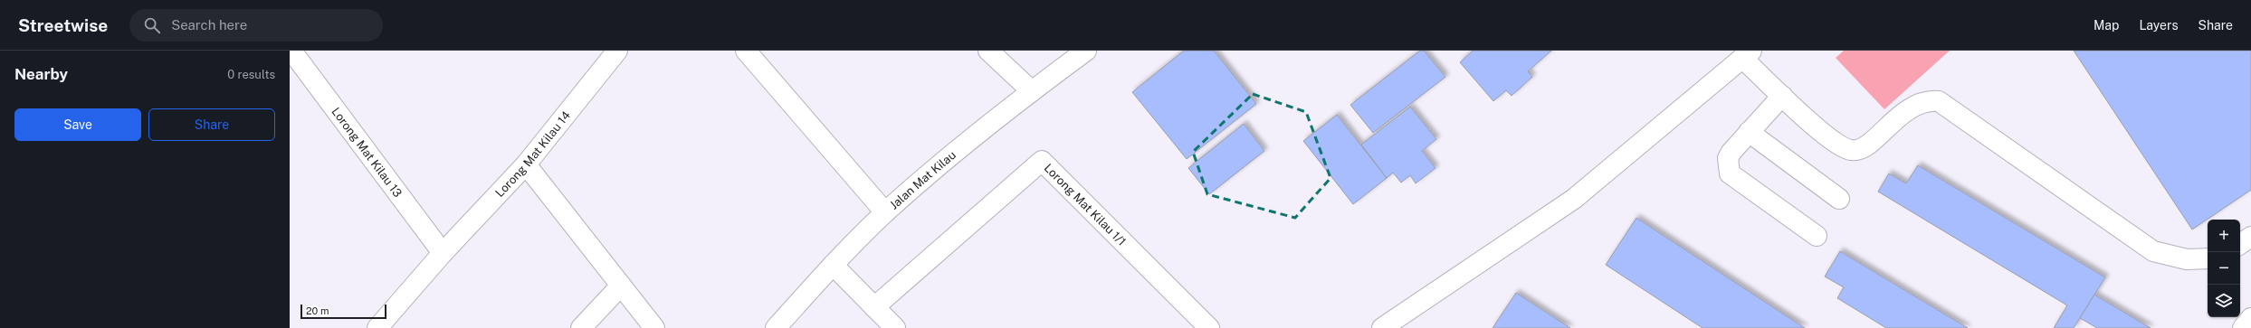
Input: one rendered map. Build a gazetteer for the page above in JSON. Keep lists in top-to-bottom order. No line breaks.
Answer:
{"streets":{"street":["Lorong Mat Kilau 13","Lorong Mat Kilau 14","Jalan Mat Kilau","Lorong Mat Kilau 1/1"]},"crossings":[["Lorong Mat Kilau 13","Lorong Mat Kilau 14"]],"scale_bar":"20 m","page":{"header":"Streetwise","search":"Search here","nav":["Map","Layers","Share"],"heading":["Nearby","0 results"],"buttons":["Save","Share"],"map_buttons":["+","−"],"scale":"20 m"}}
